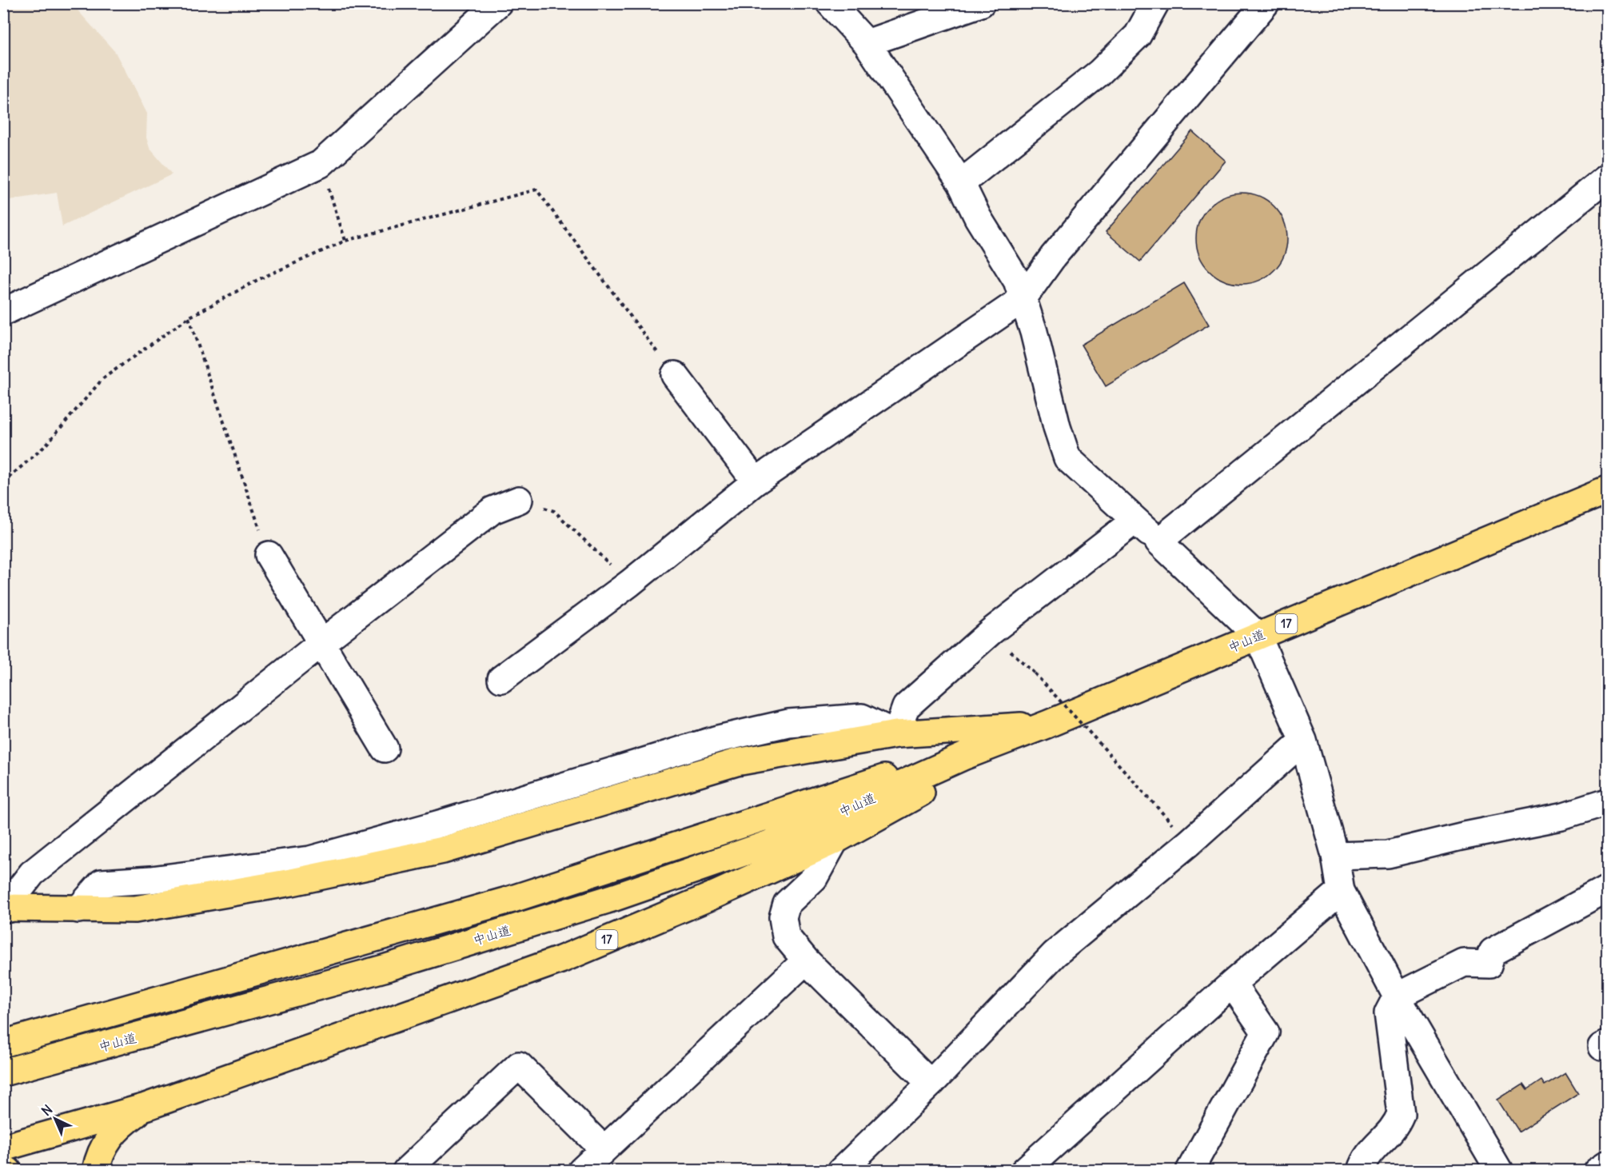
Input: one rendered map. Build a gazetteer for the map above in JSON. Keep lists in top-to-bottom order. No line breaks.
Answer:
{"streets":{"main road":["17","中山道"]},"crossings":[["17","中山道"]],"north":"top left"}
